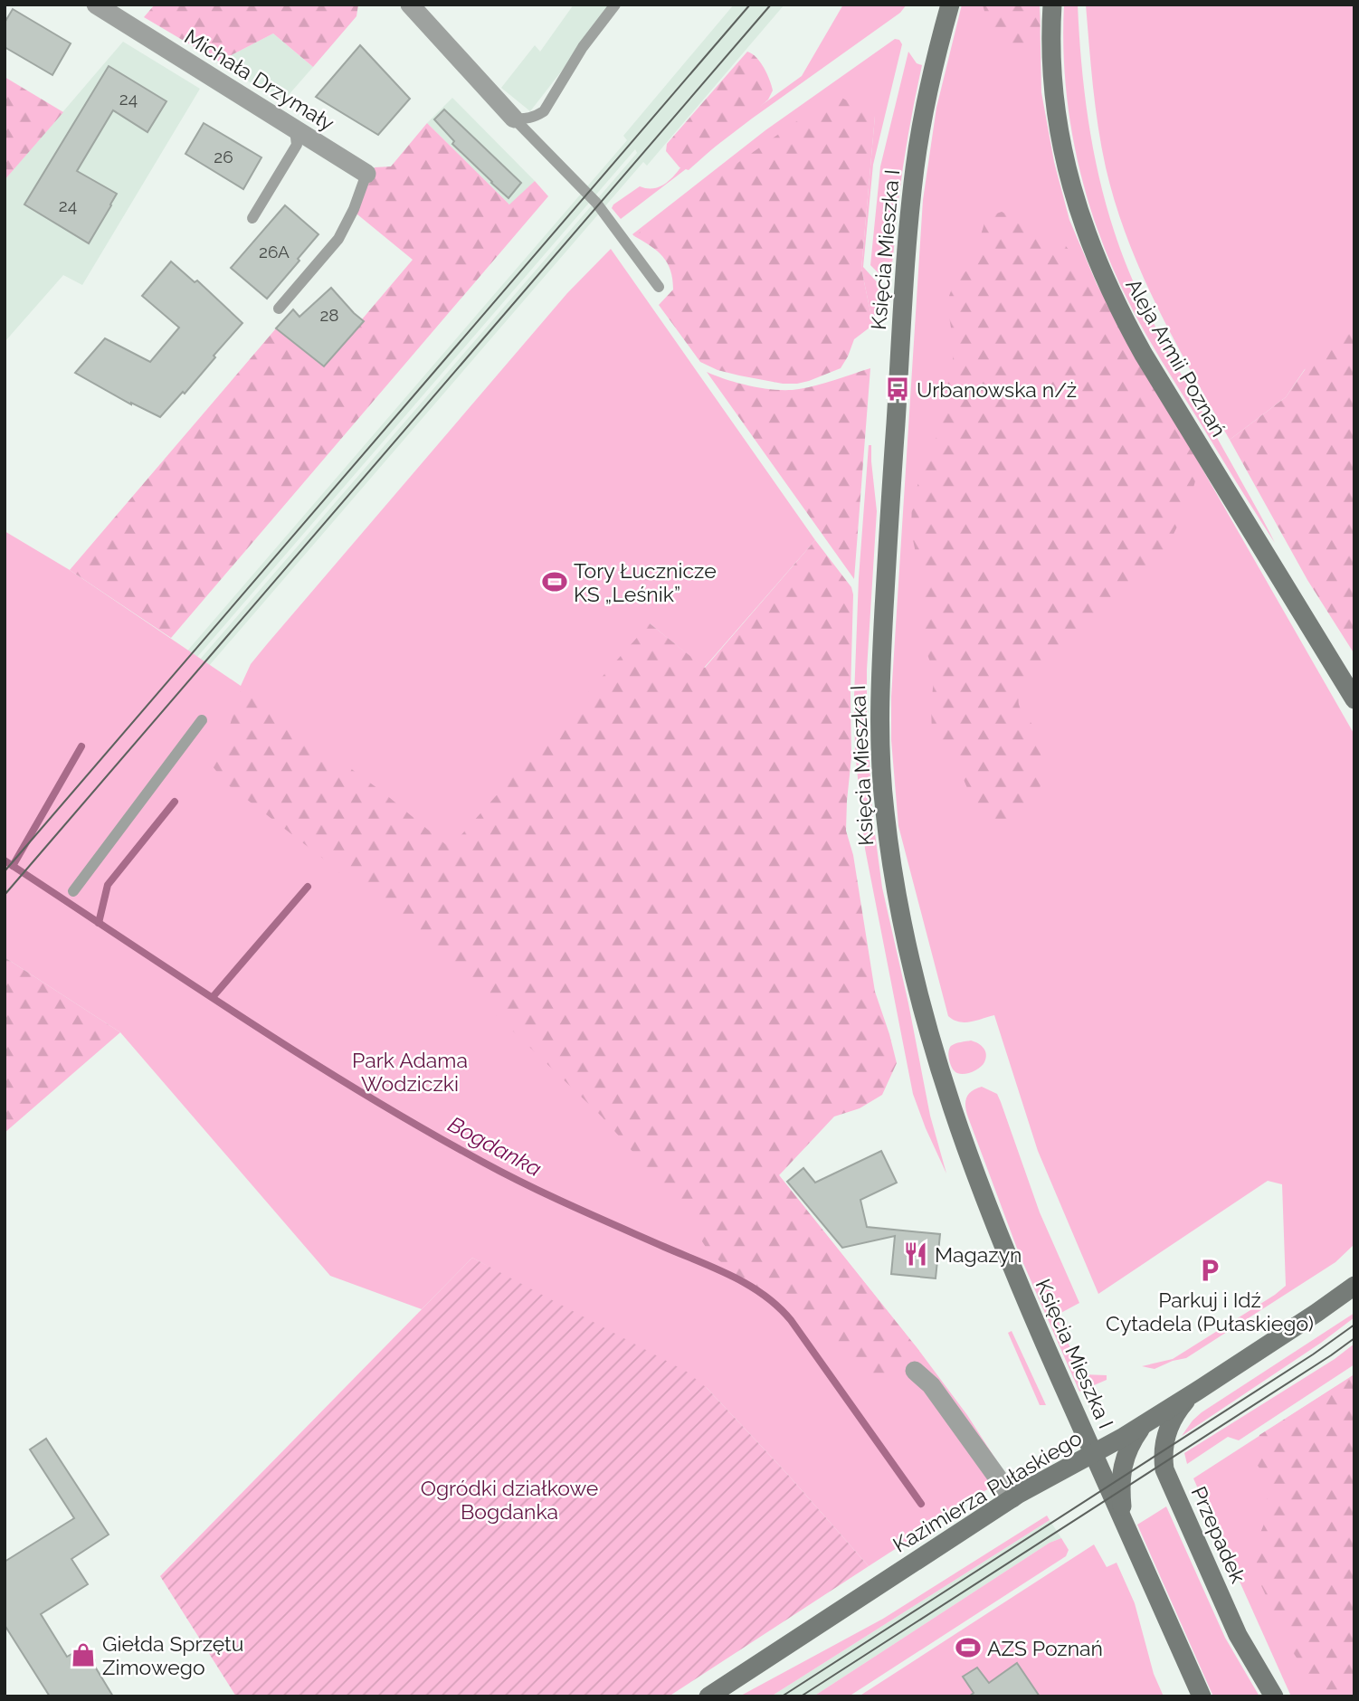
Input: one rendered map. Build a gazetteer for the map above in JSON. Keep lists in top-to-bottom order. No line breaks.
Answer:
{"streets":{"street":["Michała Drzymały","Księcia Mieszka I","Aleja Armii Poznań","Kazimierza Pułaskiego","Przepadek"]},"crossings":[["Księcia Mieszka I","Kazimierza Pułaskiego"],["Kazimierza Pułaskiego","Przepadek"]],"water":["Bogdanka"],"parks":["Park Adama Wodziczki","Ogródki działkowe Bogdanka"],"places":{"bus stop":["Urbanowska n/ż"],"sports":["Tory Łucznicze KS „Leśnik”","AZS Poznań"],"restaurant":["Magazyn"],"parking":["Parkuj i Idź Cytadela (Pułaskiego)"],"shop":["Giełda Sprzętu Zimowego"]},"house_numbers":["24","26","24","26A","28"]}
